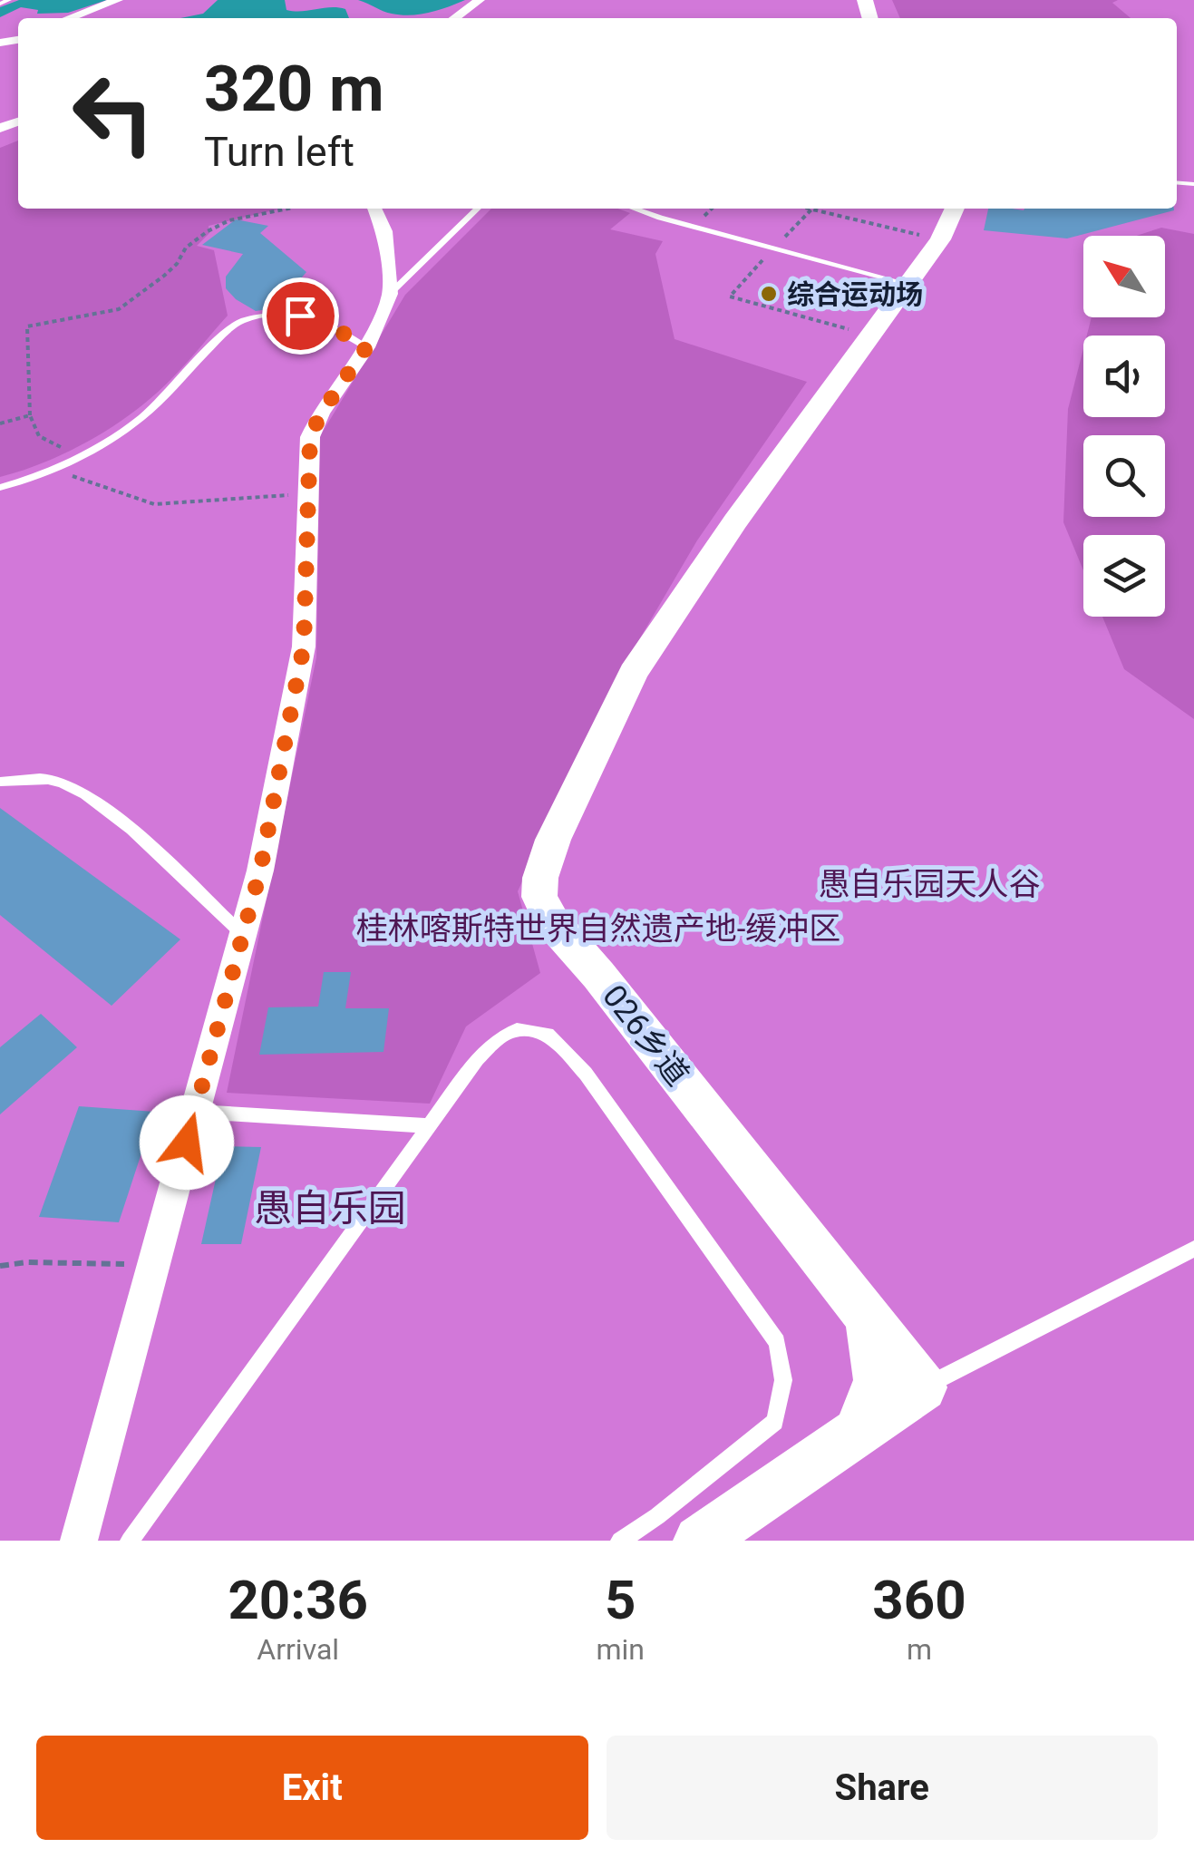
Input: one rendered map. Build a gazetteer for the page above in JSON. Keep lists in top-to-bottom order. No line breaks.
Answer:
{"streets":{"street":["026乡道"]},"parks":["愚自乐园天人谷","桂林喀斯特世界自然遗产地-缓冲区","愚自乐园"],"places":["综合运动场"],"north":"top left","page":{"turn":["320 m","Turn left"],"eta":["20:36","Arrival","5","min","360","m"],"buttons":["Exit","Share"]}}
